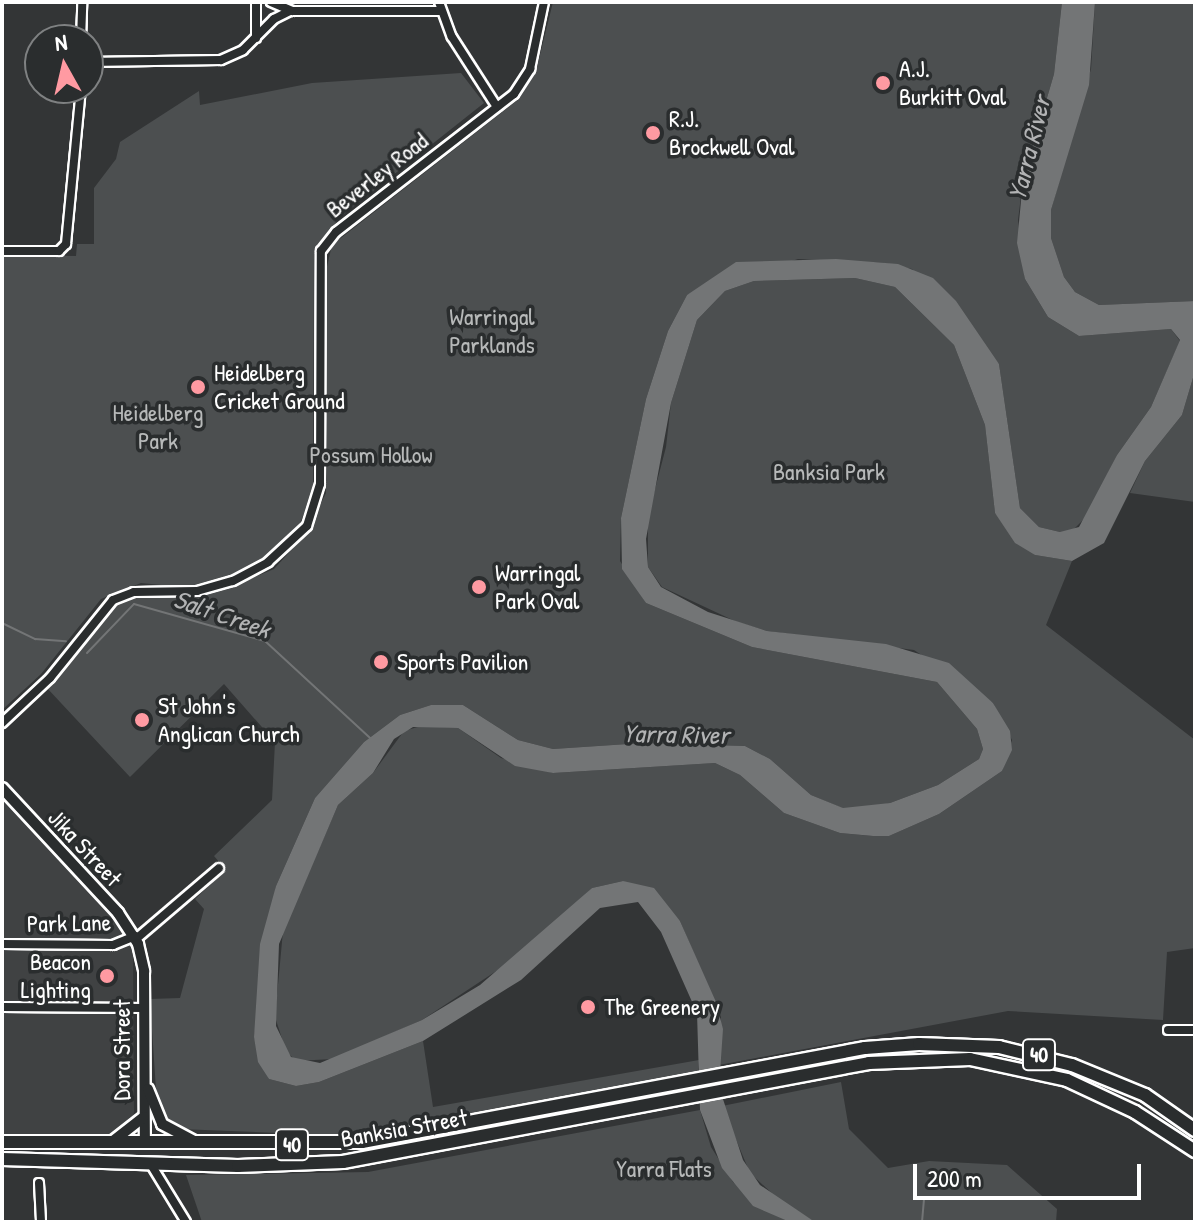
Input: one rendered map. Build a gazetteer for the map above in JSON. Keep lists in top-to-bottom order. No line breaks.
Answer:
{"streets":{"highway":["Dora Street","40","Banksia Street"],"main road":["Jika Street"],"street":["Beverley Road","Park Lane"]},"crossings":[["Jika Street","Park Lane"],["Jika Street","Dora Street"],["Park Lane","Dora Street"],["Dora Street","Banksia Street"],["40","Banksia Street"]],"water":["Yarra River","Salt Creek"],"parks":["Warringal Parklands","Heidelberg Park","Possum Hollow","Banksia Park","Yarra Flats"],"places":["A.J. Burkitt Oval","R.J. Brockwell Oval","Heidelberg Cricket Ground","Warringal Park Oval","Sports Pavilion","St John's Anglican Church","Beacon Lighting","The Greenery"],"scale_bar":"200 m","north":"top"}
